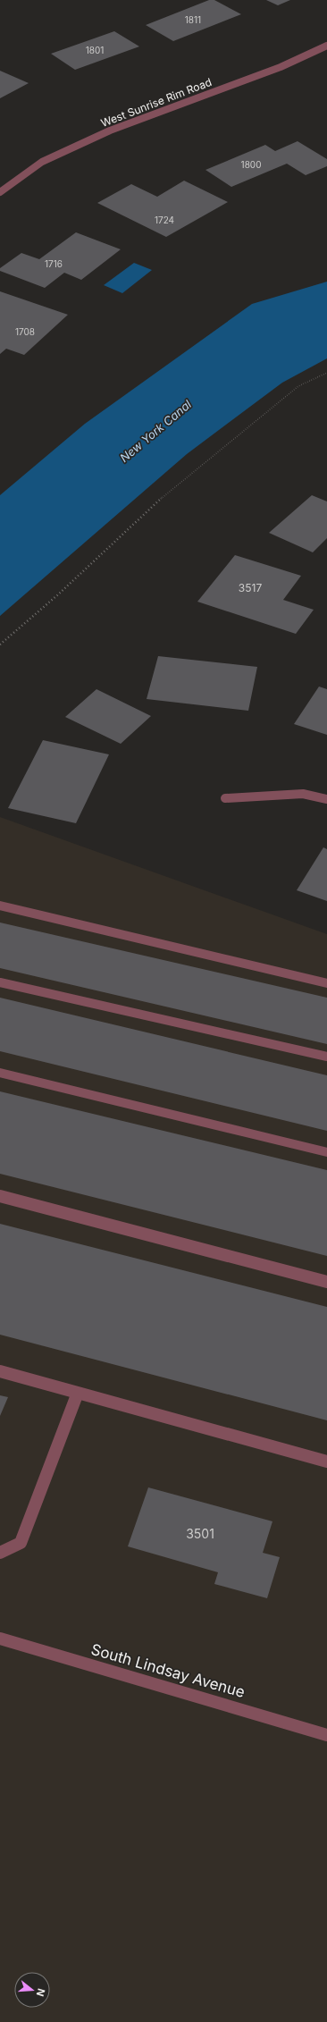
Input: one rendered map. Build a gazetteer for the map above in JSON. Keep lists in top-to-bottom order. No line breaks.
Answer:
{"streets":{"street":["West Sunrise Rim Road","South Lindsay Avenue"]},"water":["New York Canal"],"house_numbers":["1811","1801","1800","1724","1716","1708","3517","3501"],"north":"right"}
